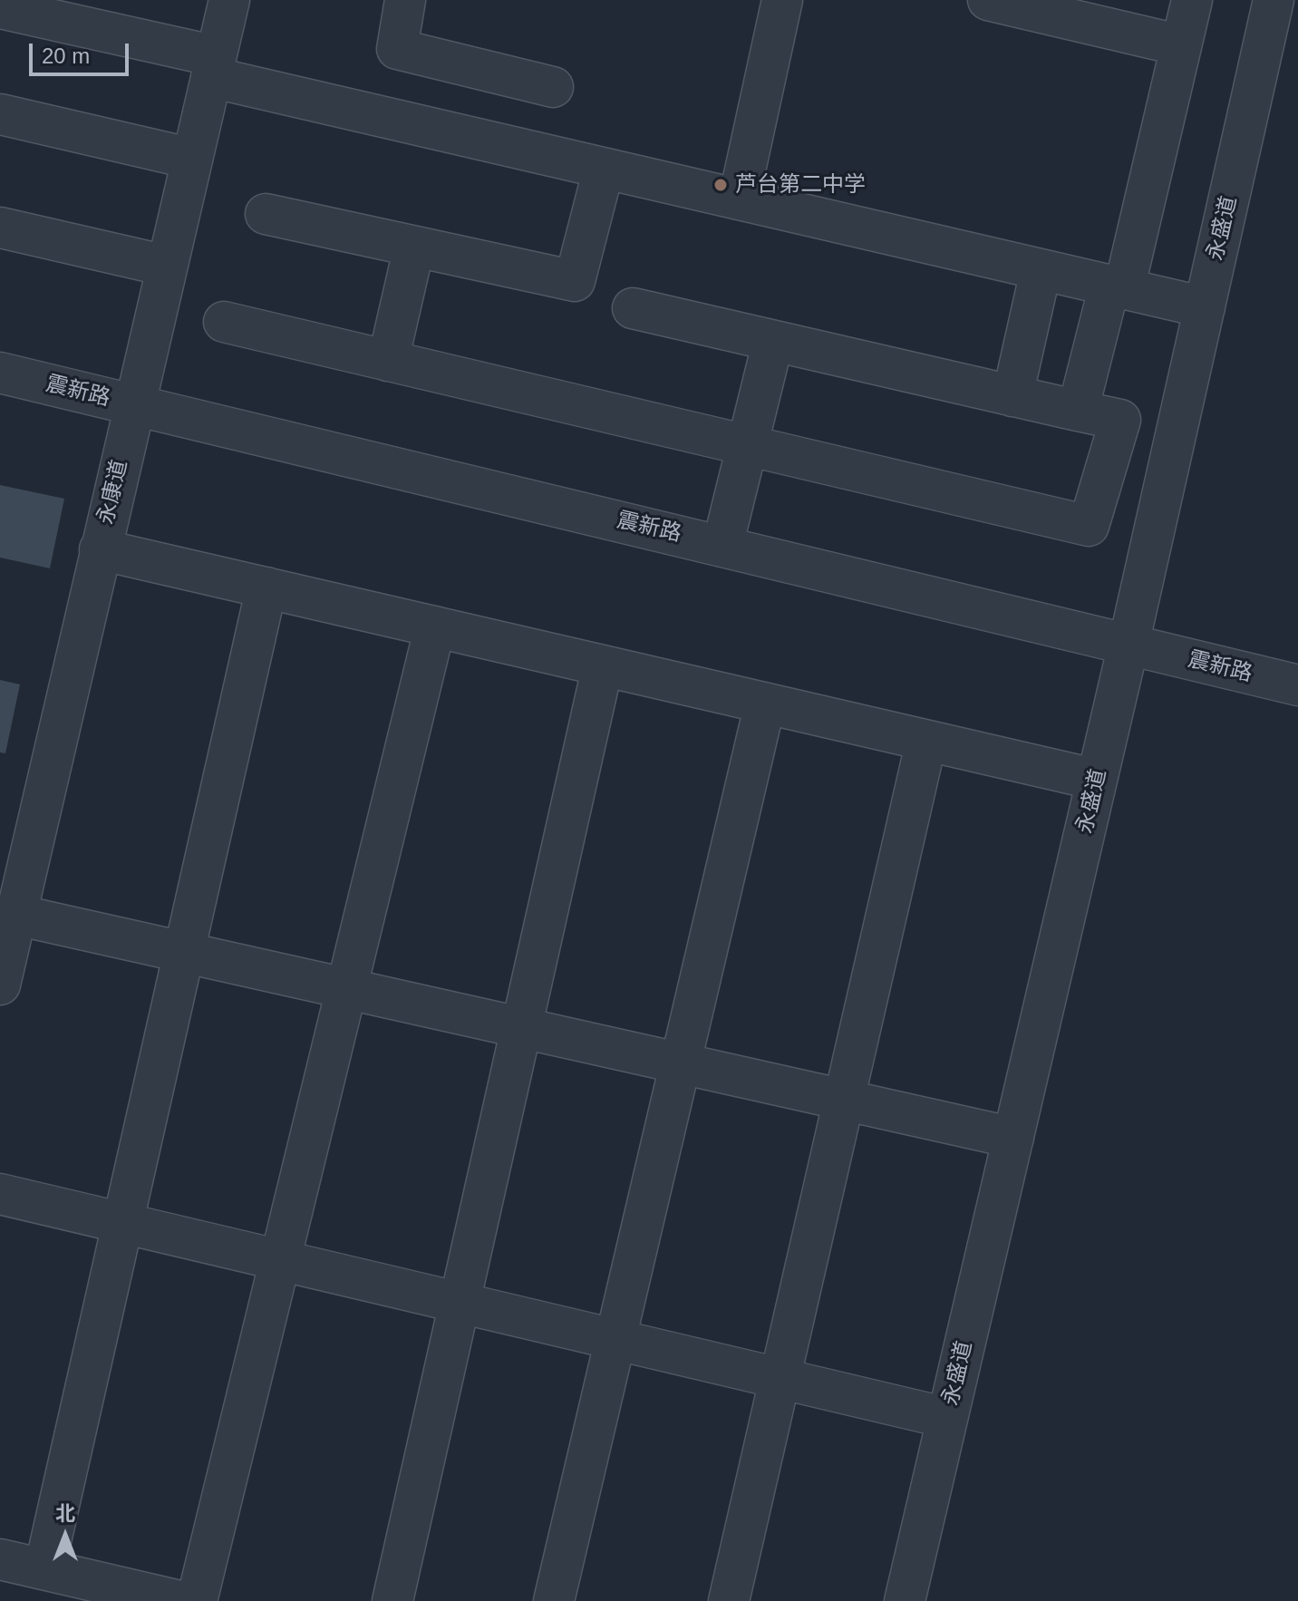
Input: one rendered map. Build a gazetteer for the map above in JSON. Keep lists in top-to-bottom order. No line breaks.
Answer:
{"streets":{"street":["永盛道","震新路","永康道"]},"crossings":[["永盛道","震新路"],["震新路","永康道"]],"places":["芦台第二中学"],"scale_bar":"20 m","north":"top"}
